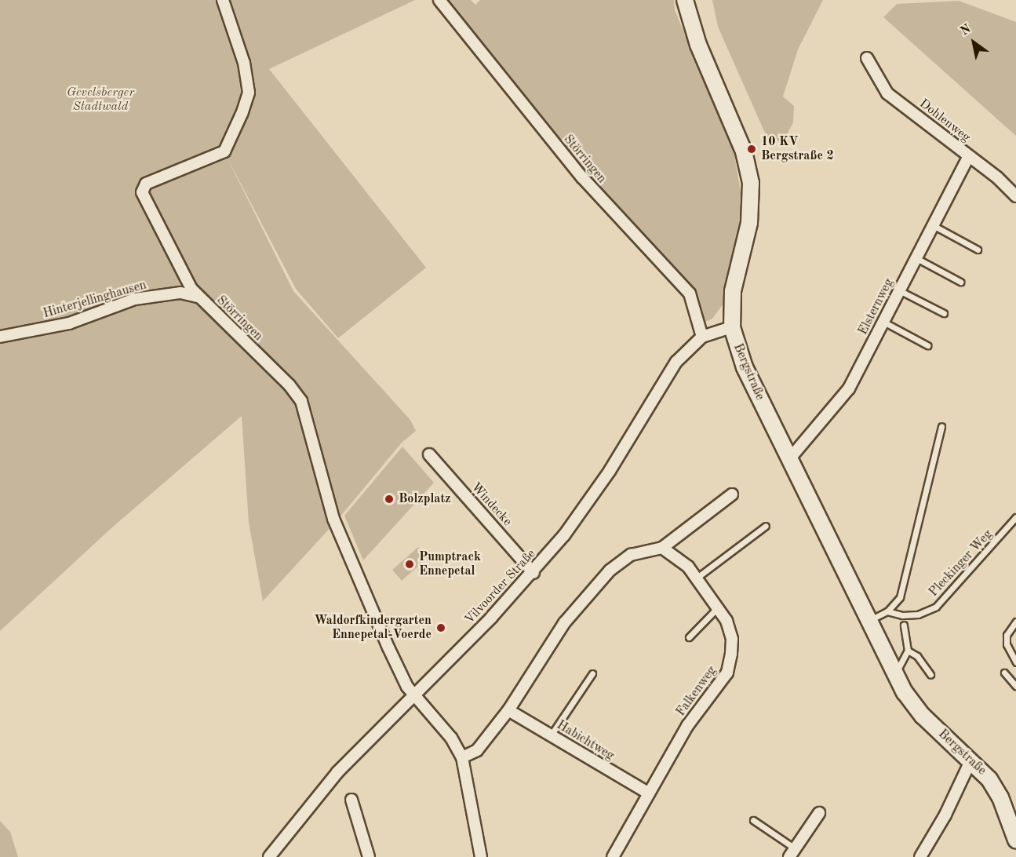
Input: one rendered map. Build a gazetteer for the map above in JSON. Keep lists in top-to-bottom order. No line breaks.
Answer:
{"streets":{"street":["Dohlenweg","Störringen","Hinterjellinghausen","Elsternweg","Bergstraße","Windecke","Vilvoorder Straße","Falkenweg","Habichtweg"],"lane":["Pleckinger Weg"]},"crossings":[["Dohlenweg","Elsternweg"],["Störringen","Hinterjellinghausen"],["Störringen","Vilvoorder Straße"],["Elsternweg","Bergstraße"],["Bergstraße","Vilvoorder Straße"],["Windecke","Vilvoorder Straße"],["Falkenweg","Habichtweg"]],"parks":["Gevelsberger Stadtwald"],"places":["10 KV Bergstraße 2","Bolzplatz","Pumptrack Ennepetal","Waldorfkindergarten Ennepetal-Voerde"],"north":"top left"}
